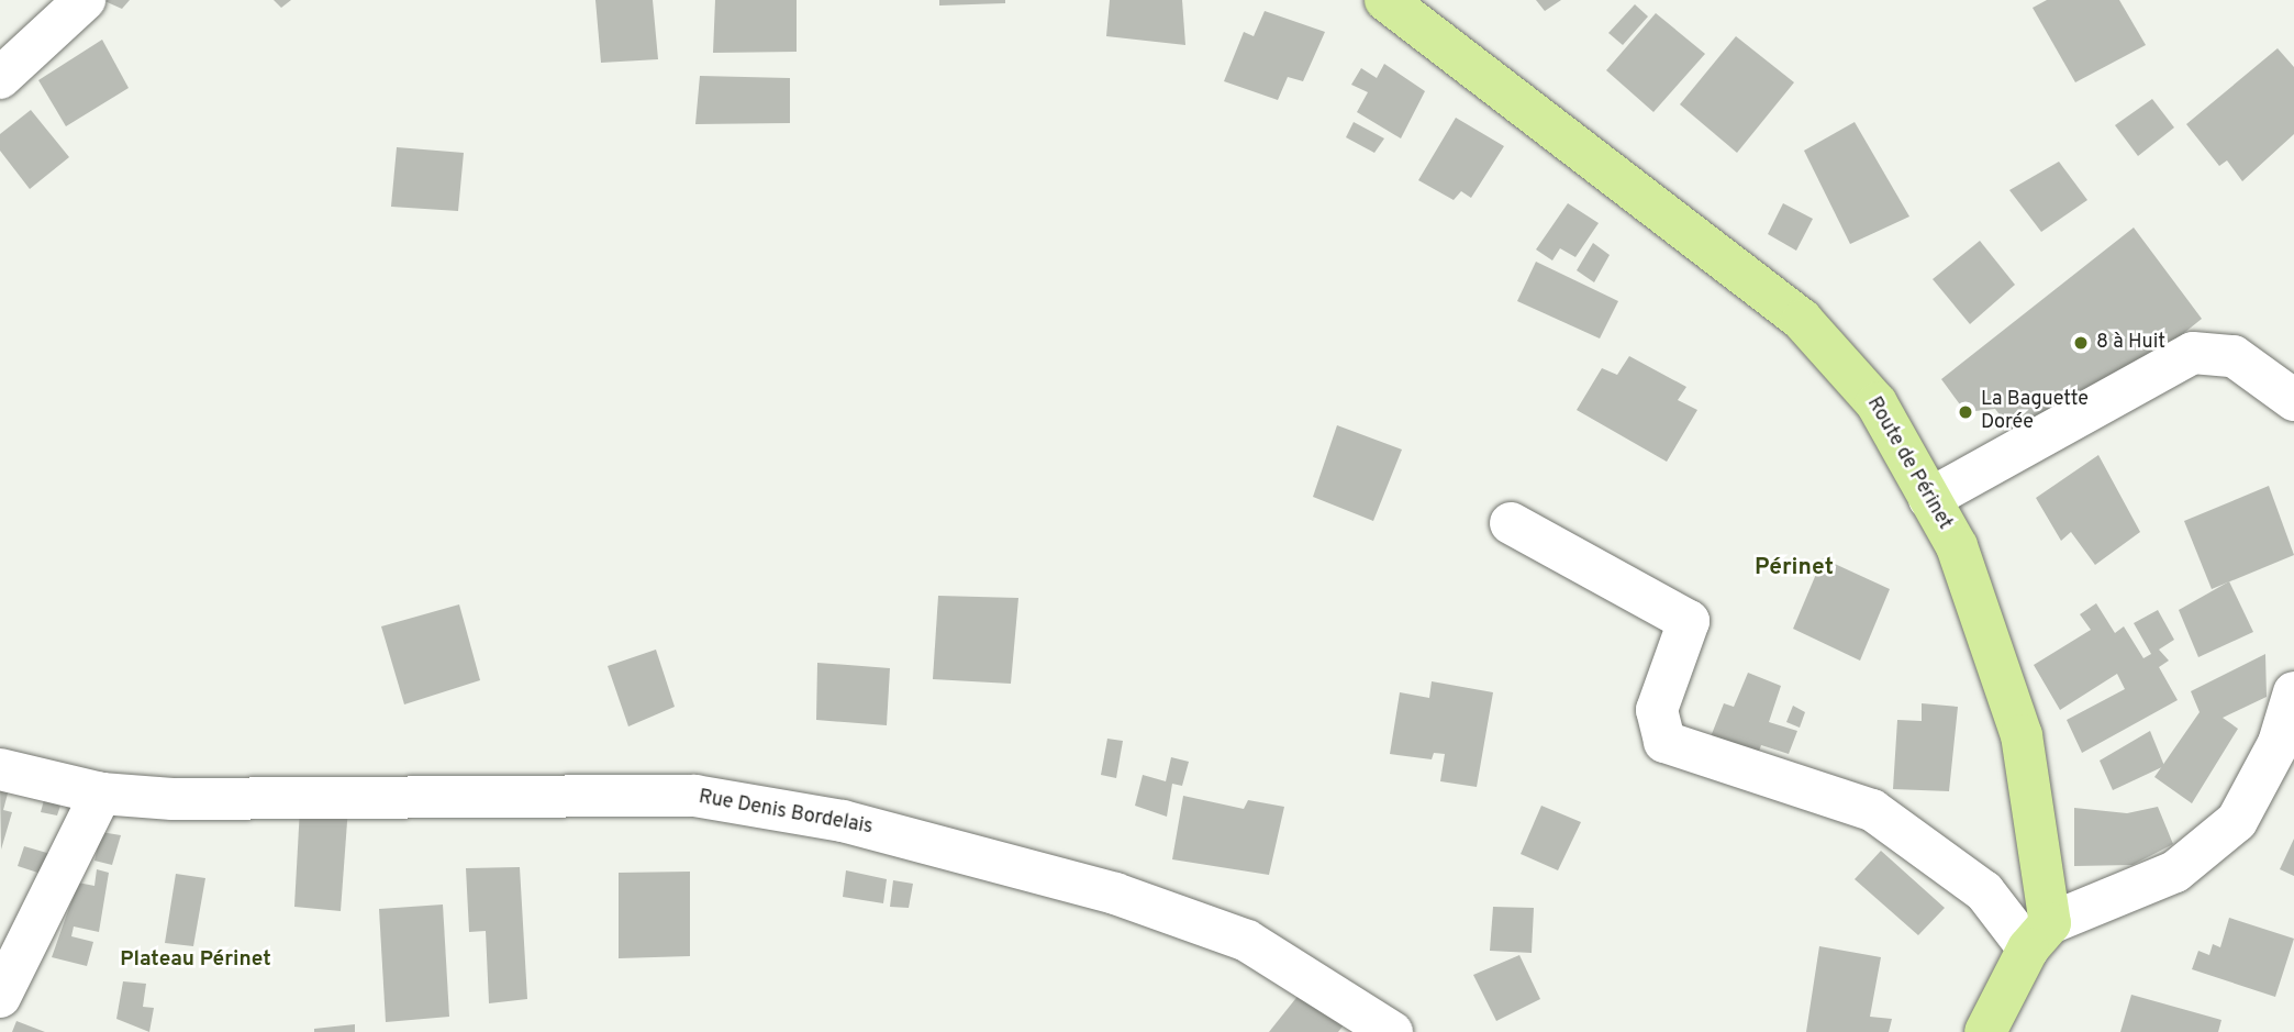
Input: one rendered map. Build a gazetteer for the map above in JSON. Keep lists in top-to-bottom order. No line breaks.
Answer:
{"streets":{"main road":["Route de Périnet"],"street":["Rue Denis Bordelais"]},"districts":["Périnet","Plateau Périnet"],"places":["8 à Huit","La Baguette Dorée"]}
